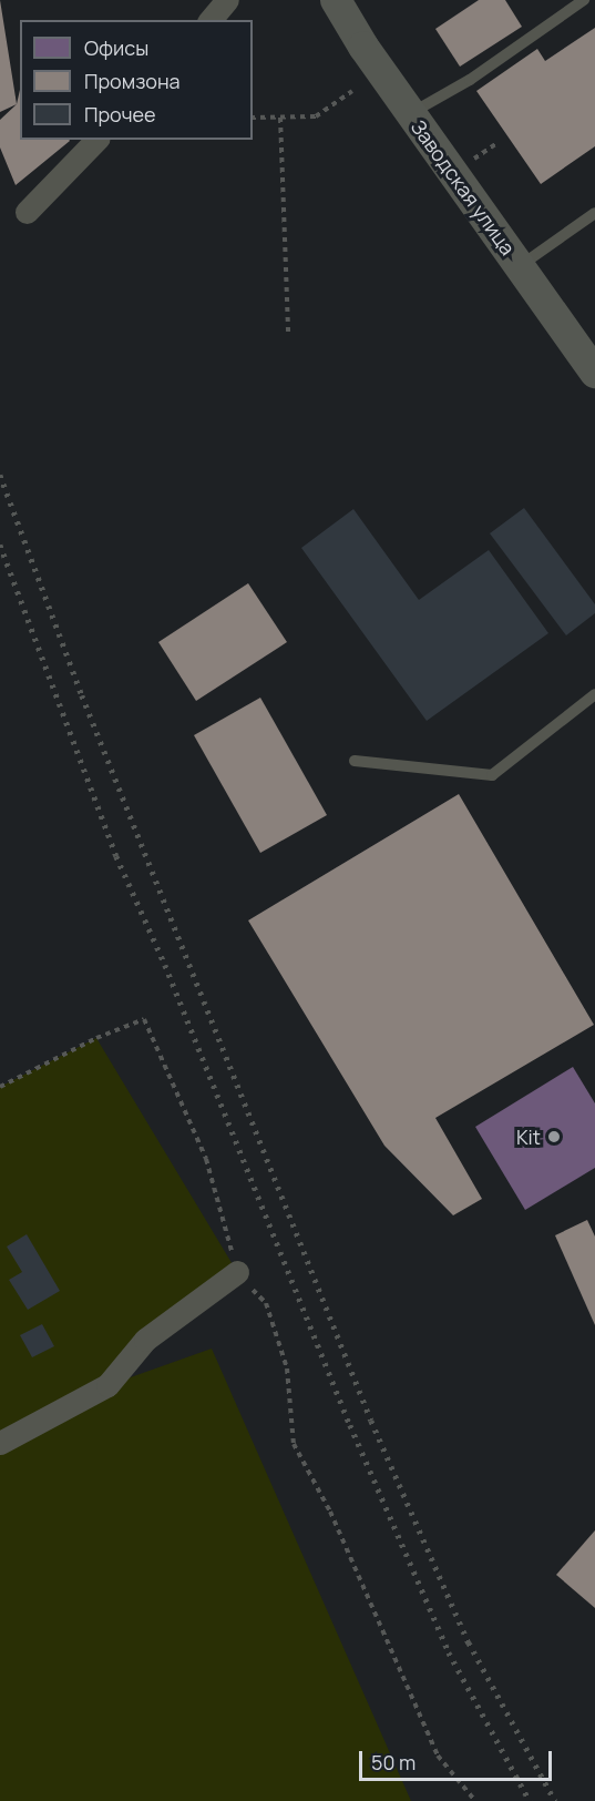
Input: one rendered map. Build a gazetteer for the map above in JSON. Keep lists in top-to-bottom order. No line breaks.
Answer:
{"streets":{"main road":["Заводская улица"]},"places":["Kit"],"legend":["Офисы","Промзона","Прочее"],"scale_bar":"50 m"}
